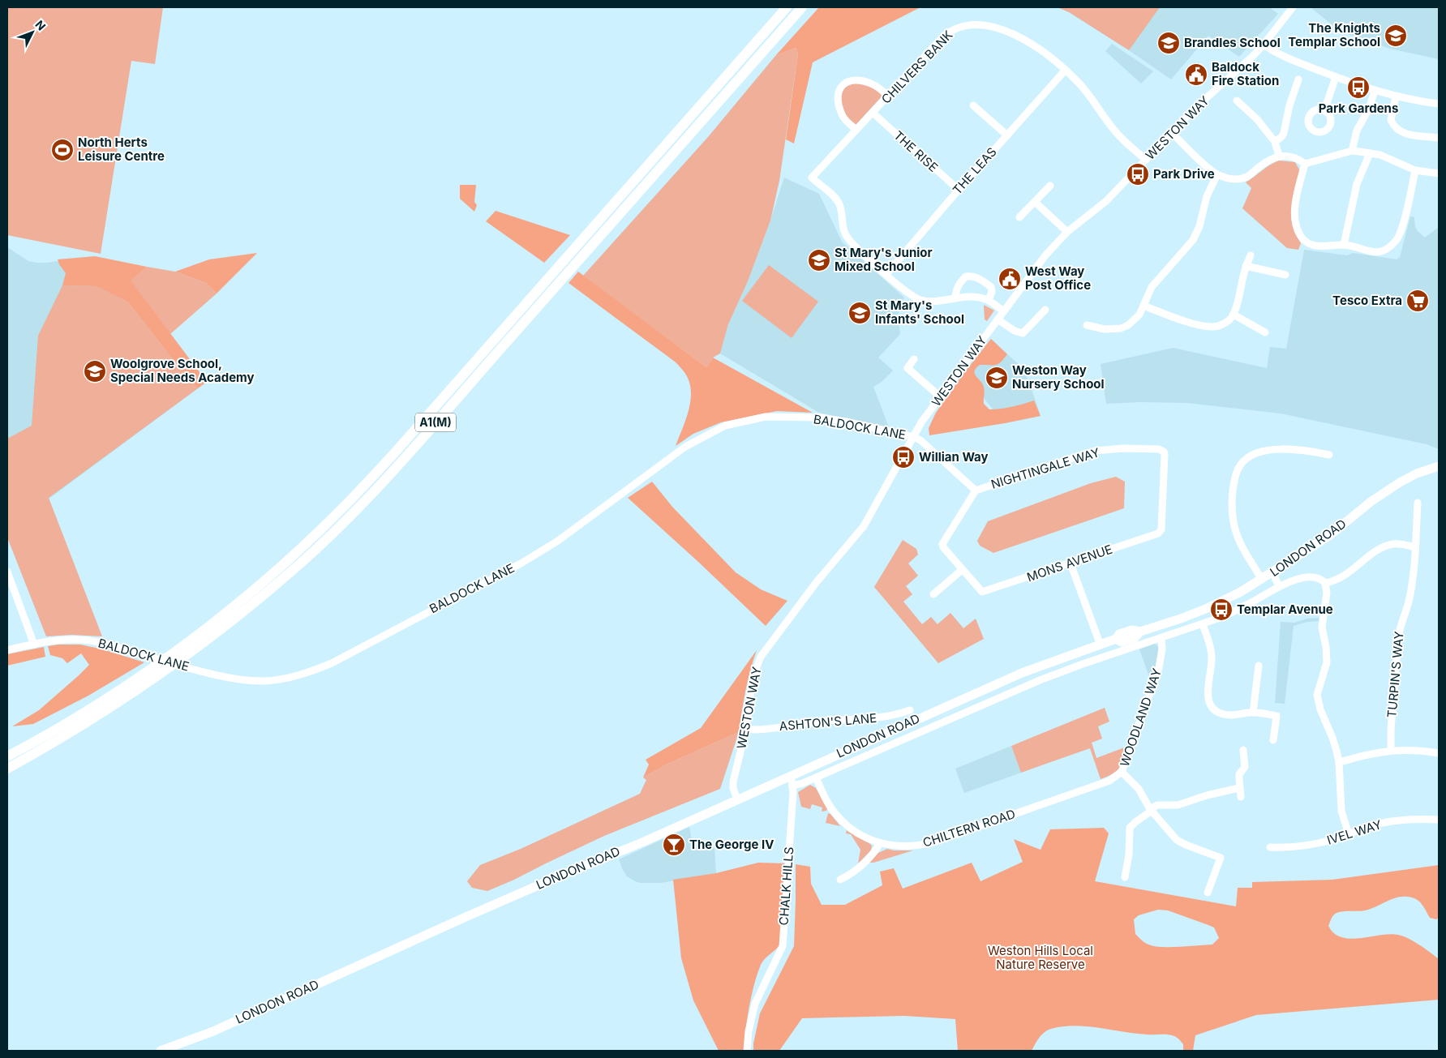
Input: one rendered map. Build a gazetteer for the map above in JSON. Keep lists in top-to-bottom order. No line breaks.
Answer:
{"streets":{"highway":["A1(M)"],"main road":["LONDON ROAD"],"street":["CHILVERS BANK","WESTON WAY","THE RISE","THE LEAS","BALDOCK LANE","NIGHTINGALE WAY","MONS AVENUE","TURPIN'S WAY","WOODLAND WAY","ASHTON'S LANE","CHILTERN ROAD","IVEL WAY","CHALK HILLS"]},"crossings":[["CHILVERS BANK","WESTON WAY"],["CHILVERS BANK","THE RISE"],["CHILVERS BANK","THE LEAS"],["WESTON WAY","BALDOCK LANE"],["WESTON WAY","LONDON ROAD"],["WESTON WAY","ASHTON'S LANE"],["THE RISE","THE LEAS"],["NIGHTINGALE WAY","MONS AVENUE"],["LONDON ROAD","WOODLAND WAY"],["LONDON ROAD","CHILTERN ROAD"],["LONDON ROAD","CHALK HILLS"],["WOODLAND WAY","CHILTERN ROAD"]],"parks":["Weston Hills Local Nature Reserve"],"places":{"school or university":["The Knights Templar School","Brandles School","St Mary's Junior Mixed School","St Mary's Infants' School","Woolgrove School, Special Needs Academy","Weston Way Nursery School"],"public building":["Baldock Fire Station","West Way Post Office"],"bus stop":["Park Gardens","Park Drive","Willian Way","Templar Avenue"],"sports":["North Herts Leisure Centre"],"supermarket":["Tesco Extra"],"bar":["The George IV"]},"north":"top right"}
